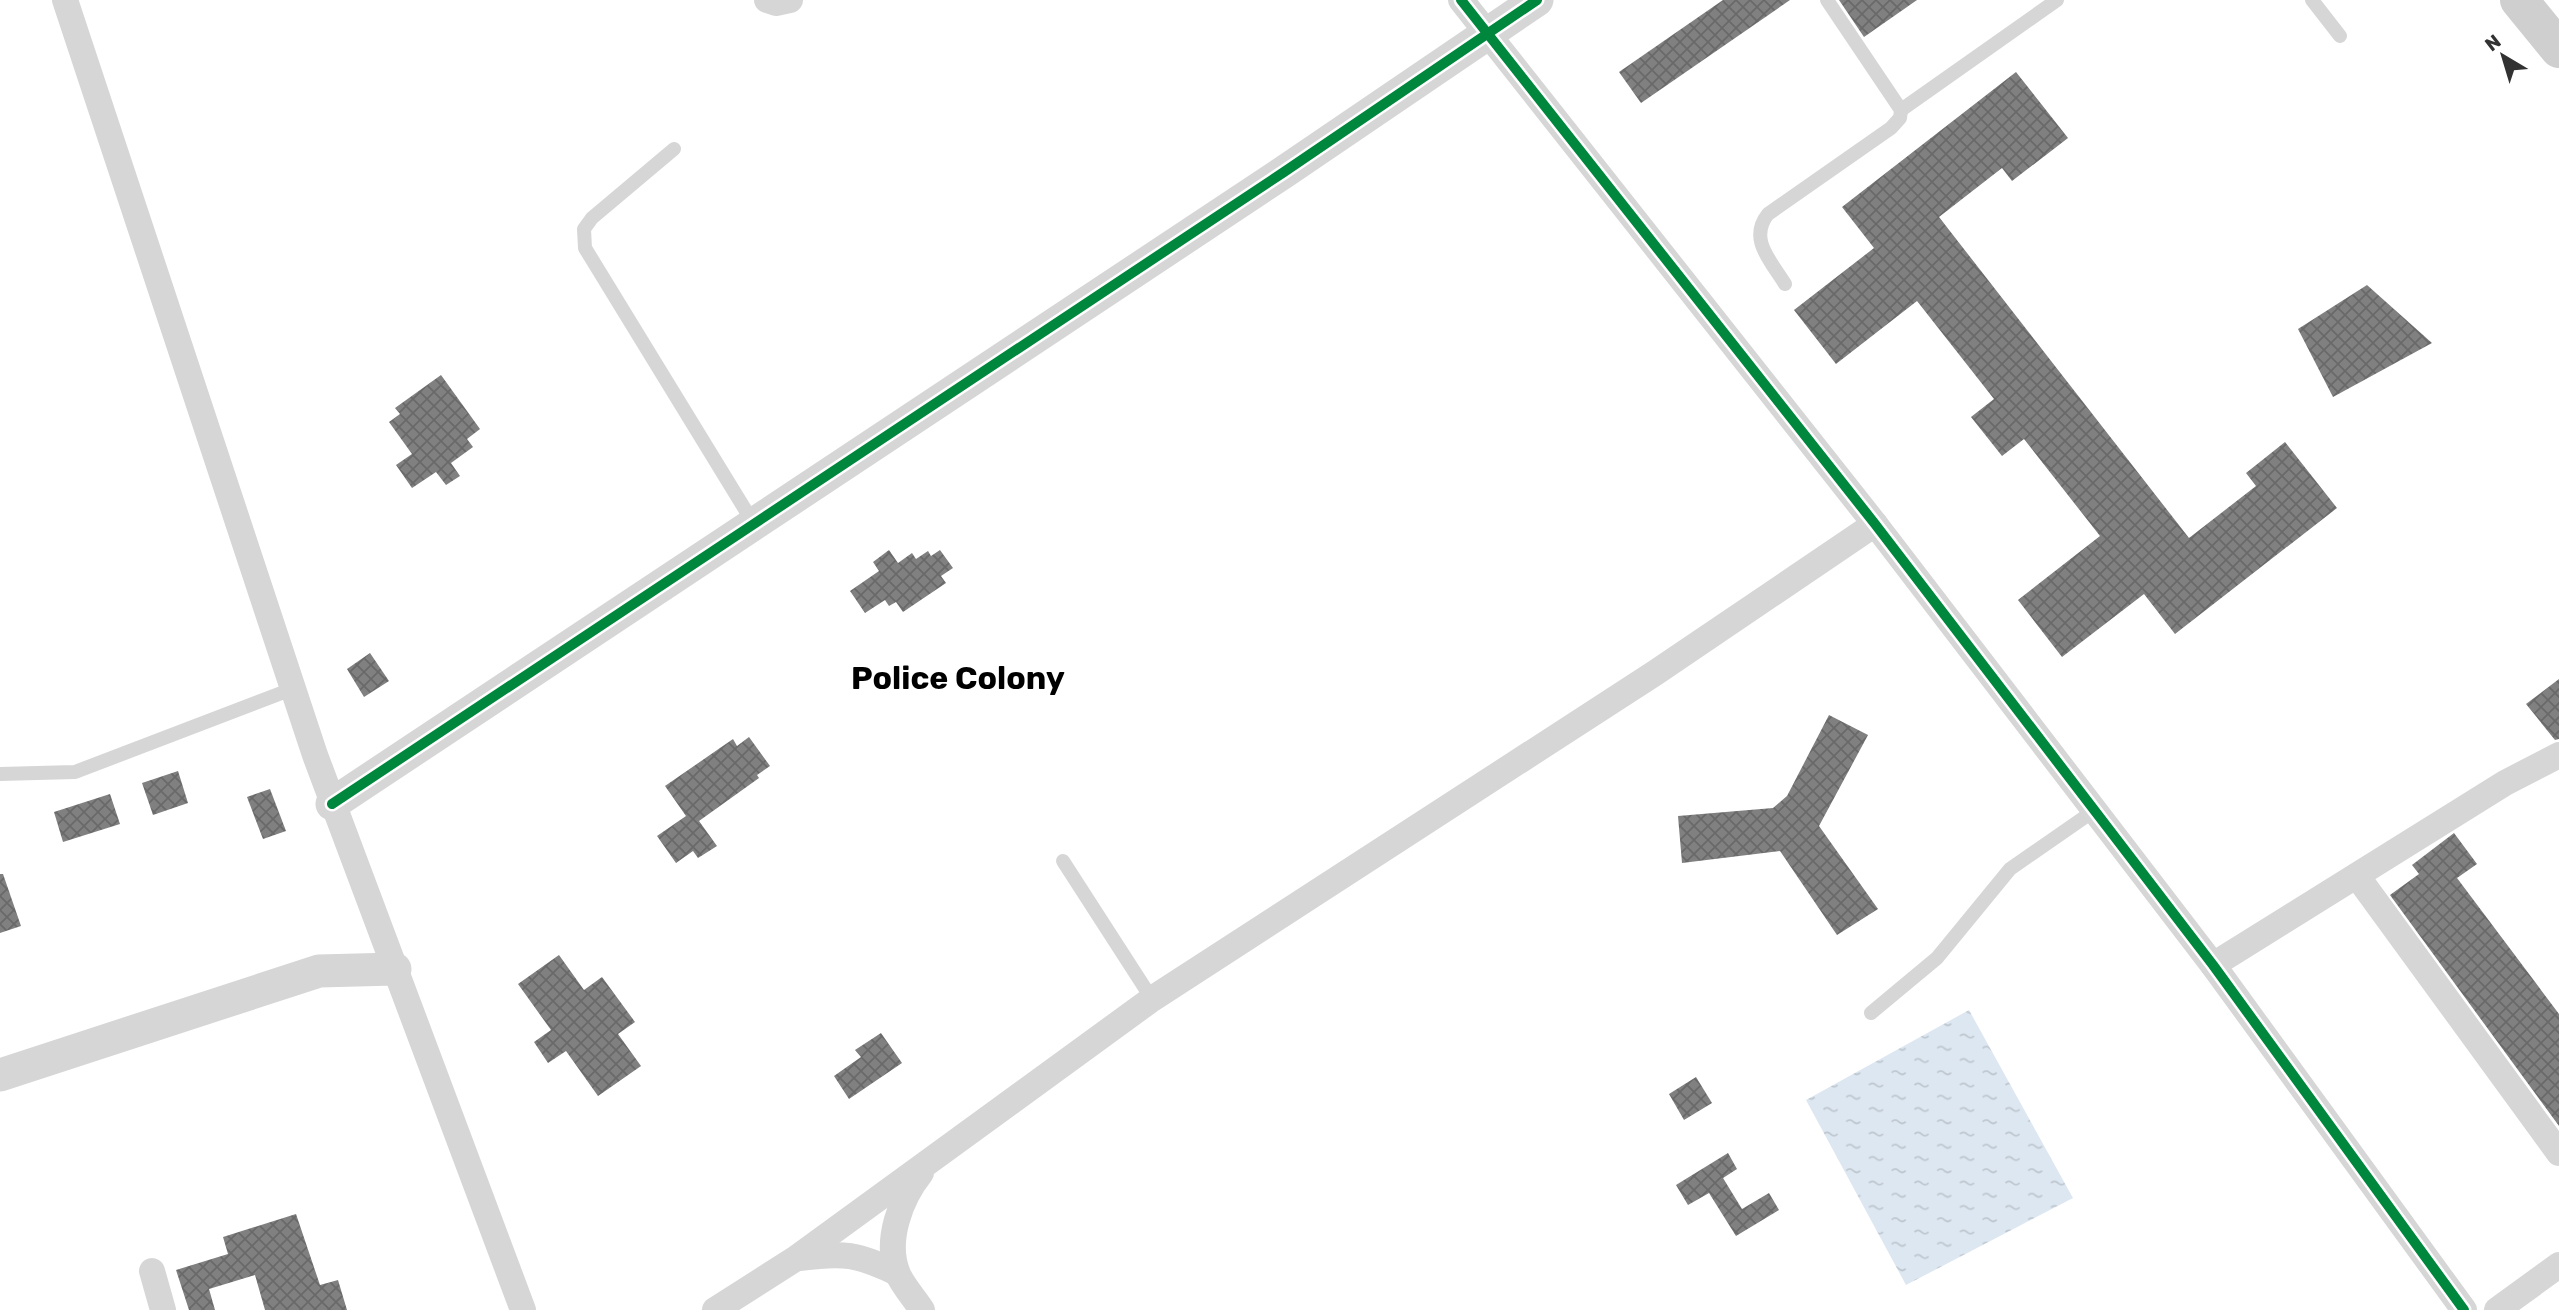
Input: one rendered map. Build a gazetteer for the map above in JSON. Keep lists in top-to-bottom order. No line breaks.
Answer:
{"districts":["Police Colony"],"north":"top left"}
